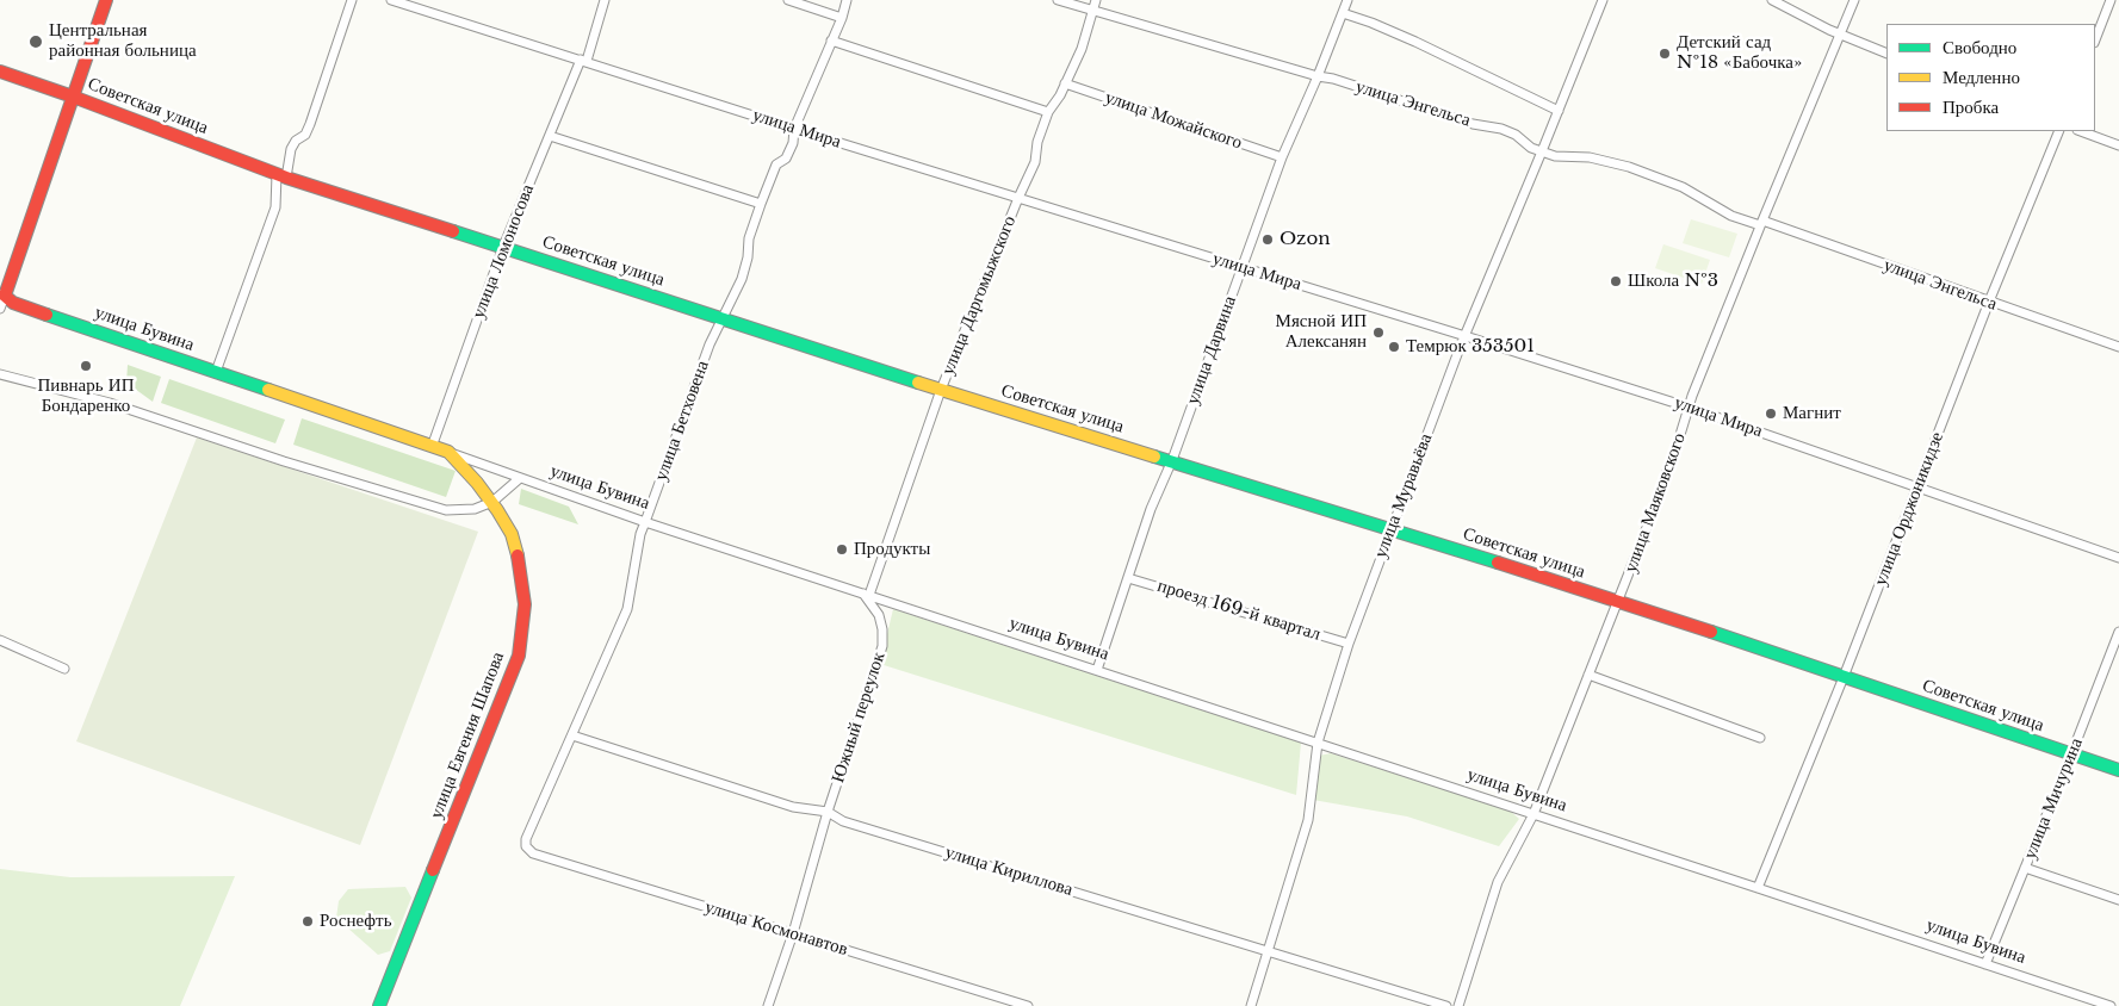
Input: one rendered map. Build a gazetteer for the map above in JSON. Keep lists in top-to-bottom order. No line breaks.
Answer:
{"streets":{"street":["улица Энгельса","Советская улица","улица Можайского","улица Мира","улица Ломоносова","улица Даргомыжского","улица Бувина","улица Дарвина","улица Бетховена","улица Муравьёва","улица Маяковского","улица Орджоникидзе","проезд 169-й квартал","Южный переулок","улица Евгения Шапова","улица Мичурина","улица Кириллова","улица Космонавтов"]},"crossings":[["улица Энгельса","улица Даргомыжского"],["улица Энгельса","улица Дарвина"],["улица Энгельса","улица Муравьёва"],["улица Энгельса","улица Маяковского"],["улица Энгельса","улица Орджоникидзе"],["Советская улица","улица Ломоносова"],["Советская улица","улица Даргомыжского"],["Советская улица","улица Дарвина"],["Советская улица","улица Бетховена"],["Советская улица","улица Муравьёва"],["Советская улица","улица Маяковского"],["Советская улица","улица Орджоникидзе"],["Советская улица","улица Мичурина"],["улица Можайского","улица Даргомыжского"],["улица Можайского","улица Дарвина"],["улица Мира","улица Ломоносова"],["улица Мира","улица Даргомыжского"],["улица Мира","улица Дарвина"],["улица Мира","улица Бетховена"],["улица Мира","улица Муравьёва"],["улица Мира","улица Маяковского"],["улица Мира","улица Орджоникидзе"],["улица Ломоносова","улица Бувина"],["улица Даргомыжского","улица Бувина"],["улица Даргомыжского","Южный переулок"],["улица Бувина","улица Дарвина"],["улица Бувина","улица Бетховена"],["улица Бувина","улица Муравьёва"],["улица Бувина","улица Маяковского"],["улица Бувина","улица Орджоникидзе"],["улица Бувина","Южный переулок"],["улица Бувина","улица Евгения Шапова"],["улица Бувина","улица Мичурина"],["улица Дарвина","проезд 169-й квартал"],["улица Бетховена","улица Кириллова"],["улица Бетховена","улица Космонавтов"],["улица Муравьёва","проезд 169-й квартал"],["улица Муравьёва","улица Кириллова"],["Южный переулок","улица Кириллова"],["Южный переулок","улица Космонавтов"]],"places":["Центральная районная больница","Детский сад №18 «Бабочка»","Ozon","Школа №3","Мясной ИП Алексанян","Темрюк 353501","Пивнарь ИП Бондаренко","Магнит","Продукты","Роснефть"],"legend":["Свободно","Медленно","Пробка"]}
